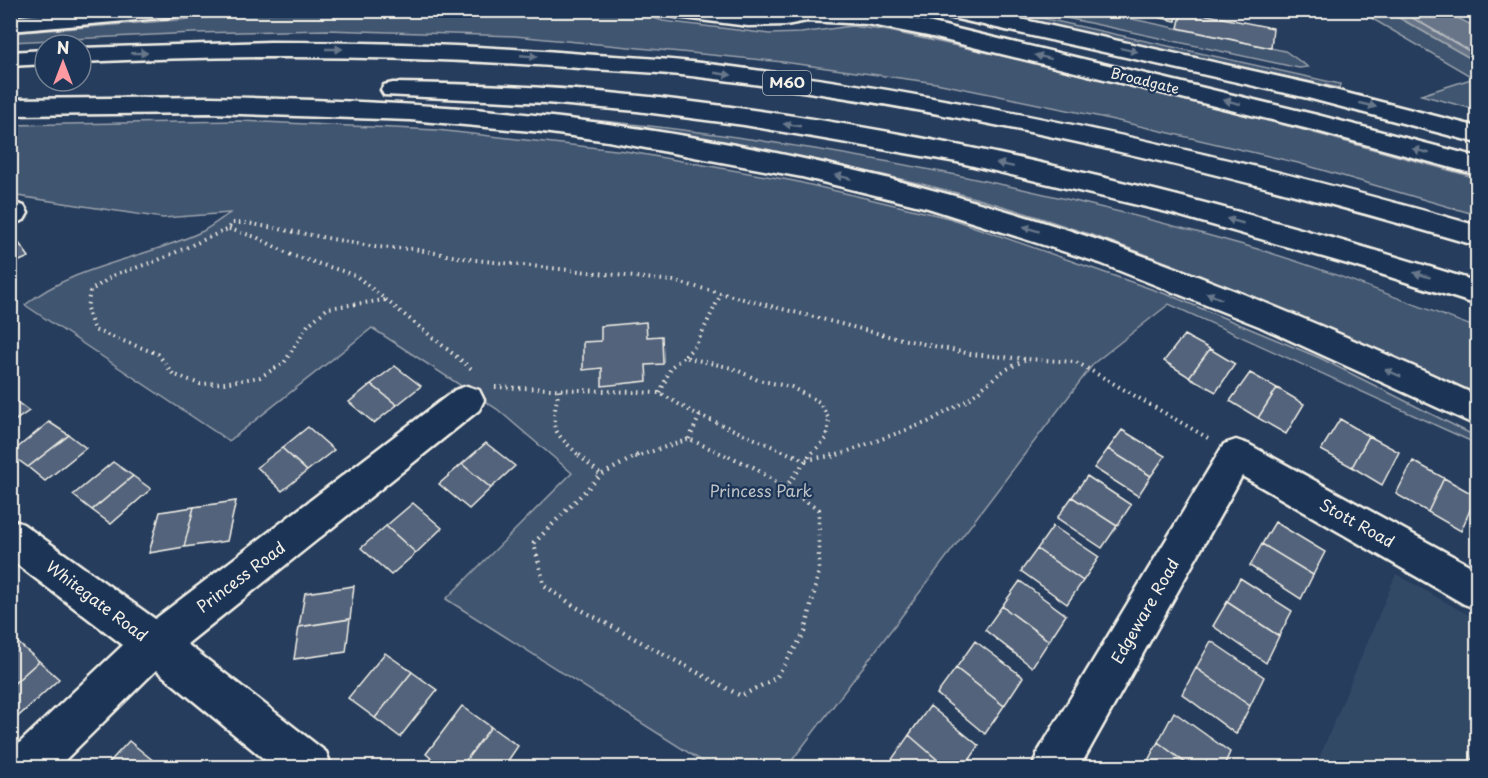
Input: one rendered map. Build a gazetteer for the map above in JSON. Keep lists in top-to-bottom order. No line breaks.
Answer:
{"streets":{"main road":["Broadgate","M60","Stott Road","Princess Road","Whitegate Road","Edgeware Road"]},"crossings":[["Stott Road","Edgeware Road"],["Princess Road","Whitegate Road"]],"parks":["Princess Park"],"north":"top"}
